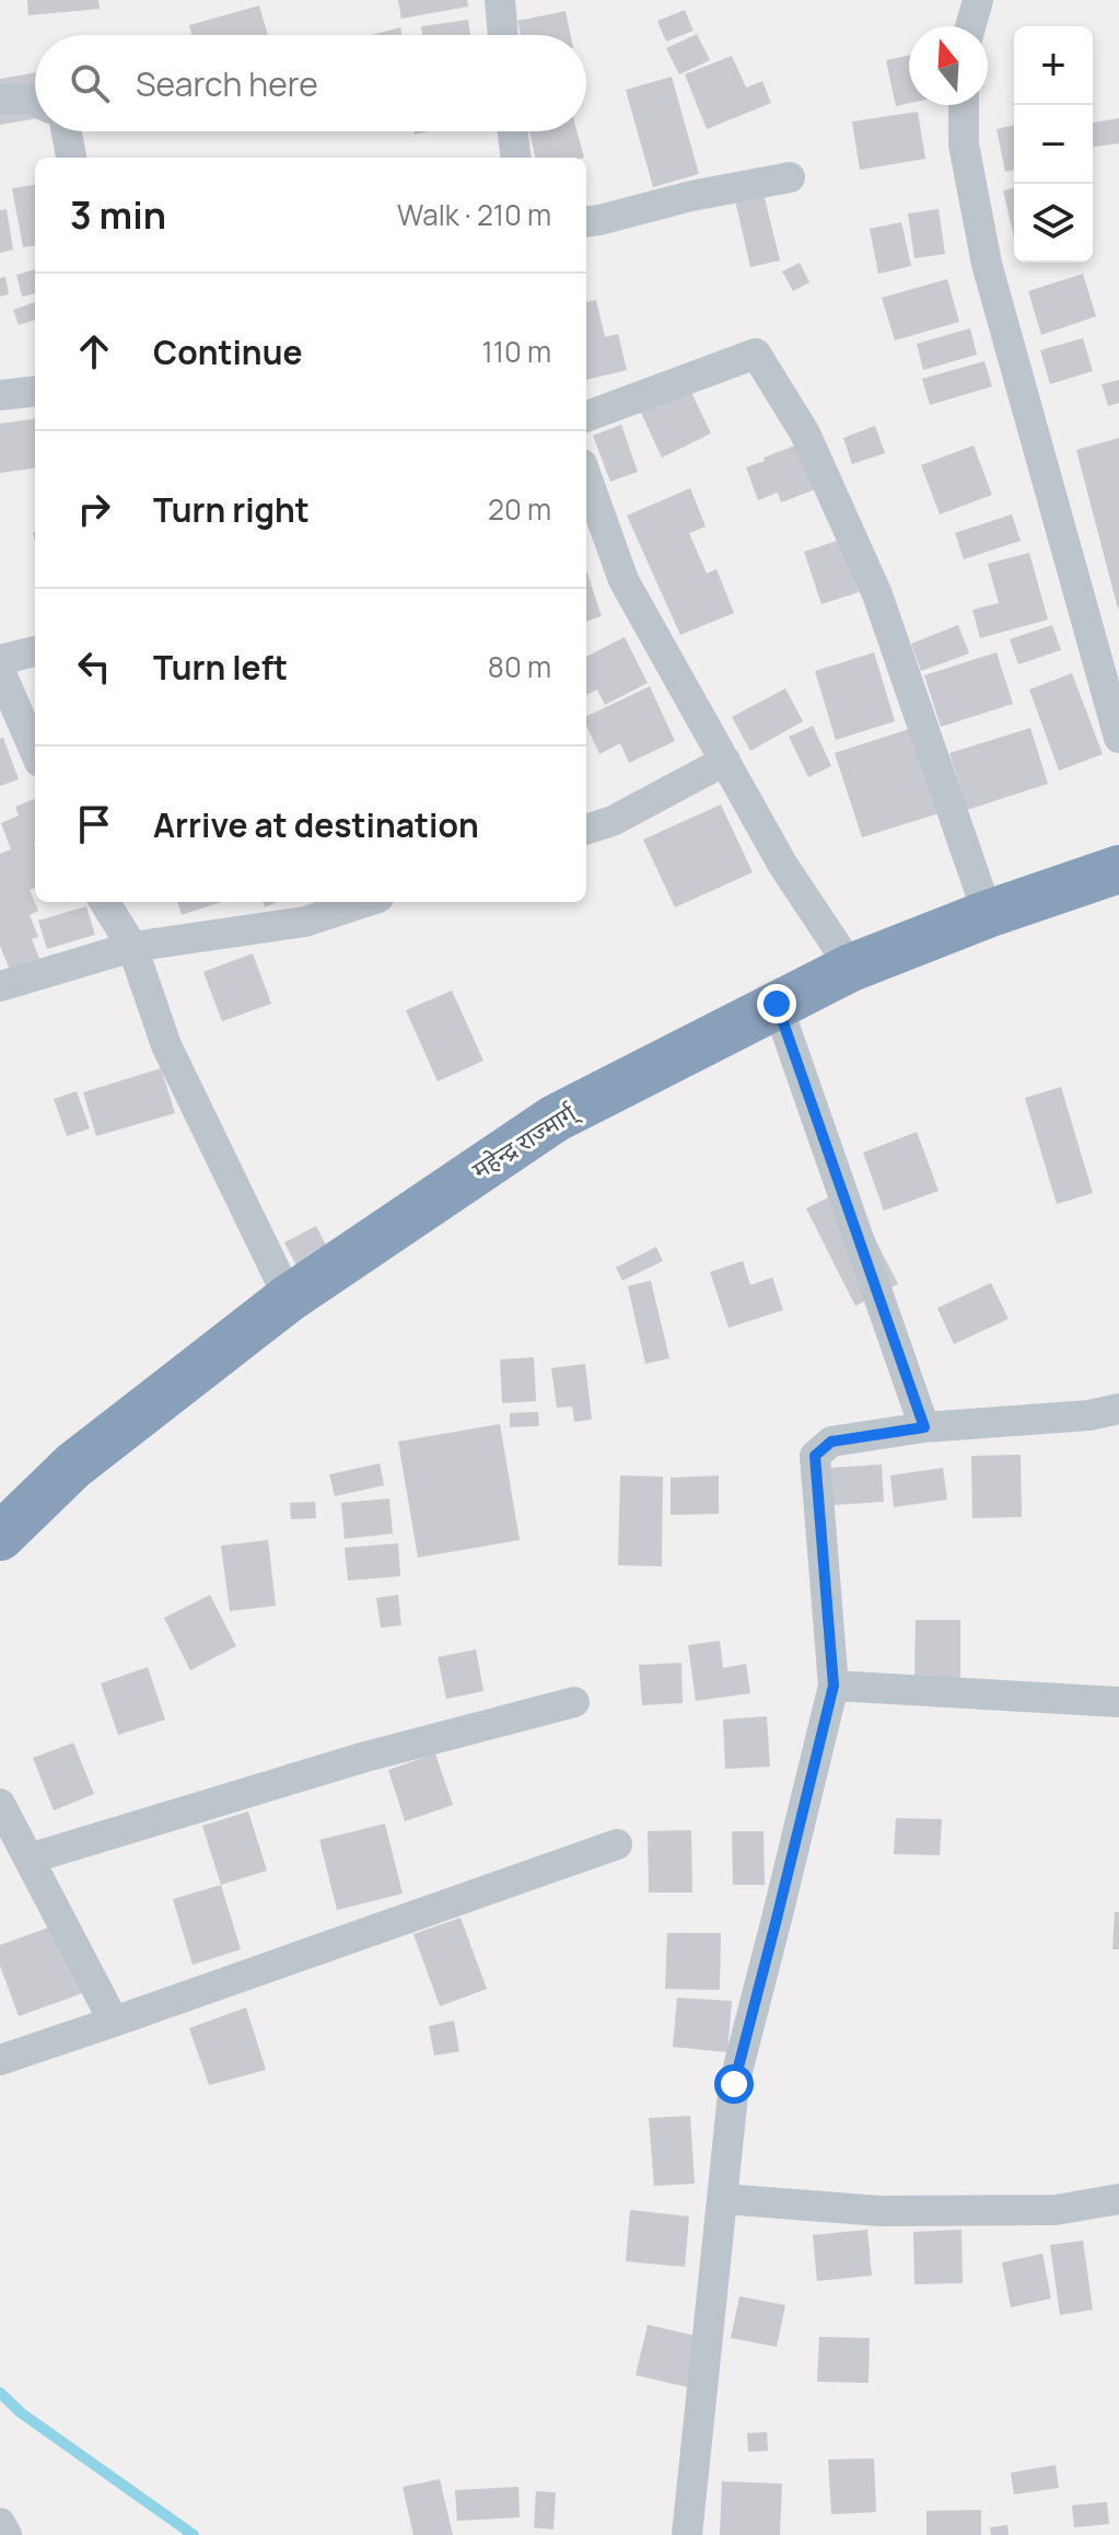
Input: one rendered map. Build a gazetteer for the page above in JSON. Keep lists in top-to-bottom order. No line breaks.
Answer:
{"streets":{"highway":["महेन्द्र राज्मार्ग्"]},"north":"top","page":{"map_buttons":["+","−"],"search":"Search here","heading":["3 min","Walk · 210 m"],"list":[["Continue","110 m"],["Turn right","20 m"],["Turn left","80 m"],"Arrive at destination"]}}
